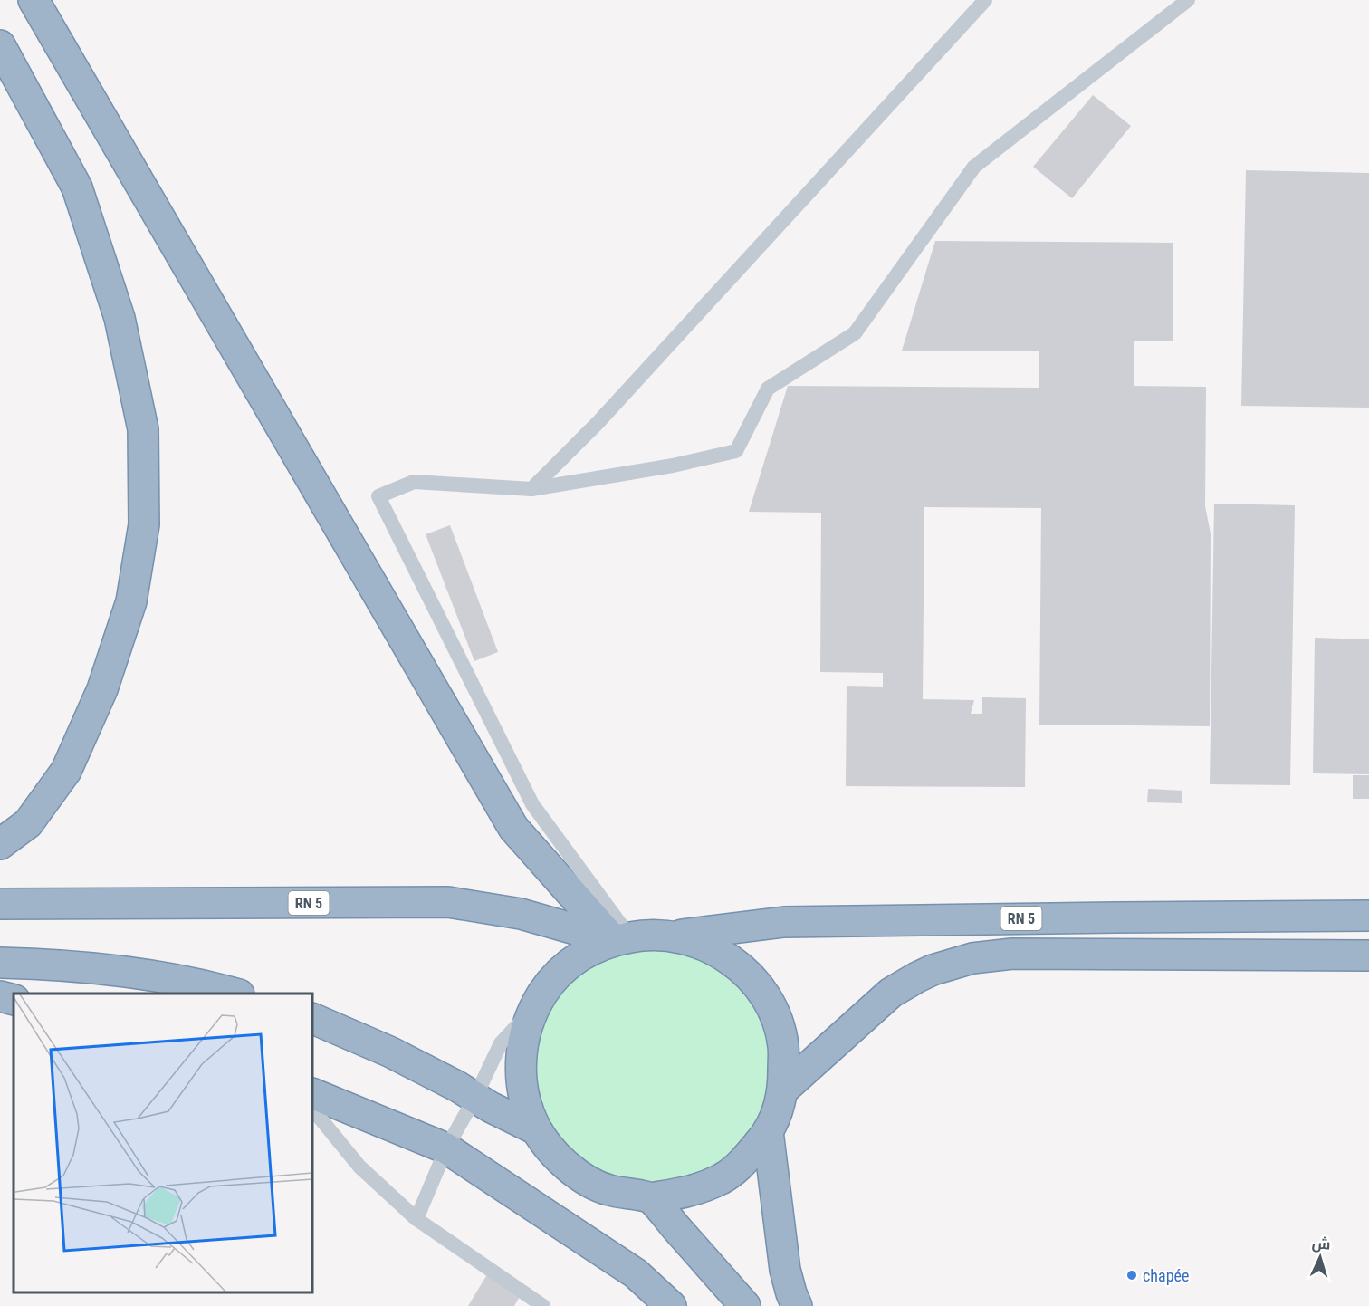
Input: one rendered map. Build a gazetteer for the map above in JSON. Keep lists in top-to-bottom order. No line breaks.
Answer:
{"streets":{"highway":["RN 5"]},"places":["chapée"],"north":"top"}
